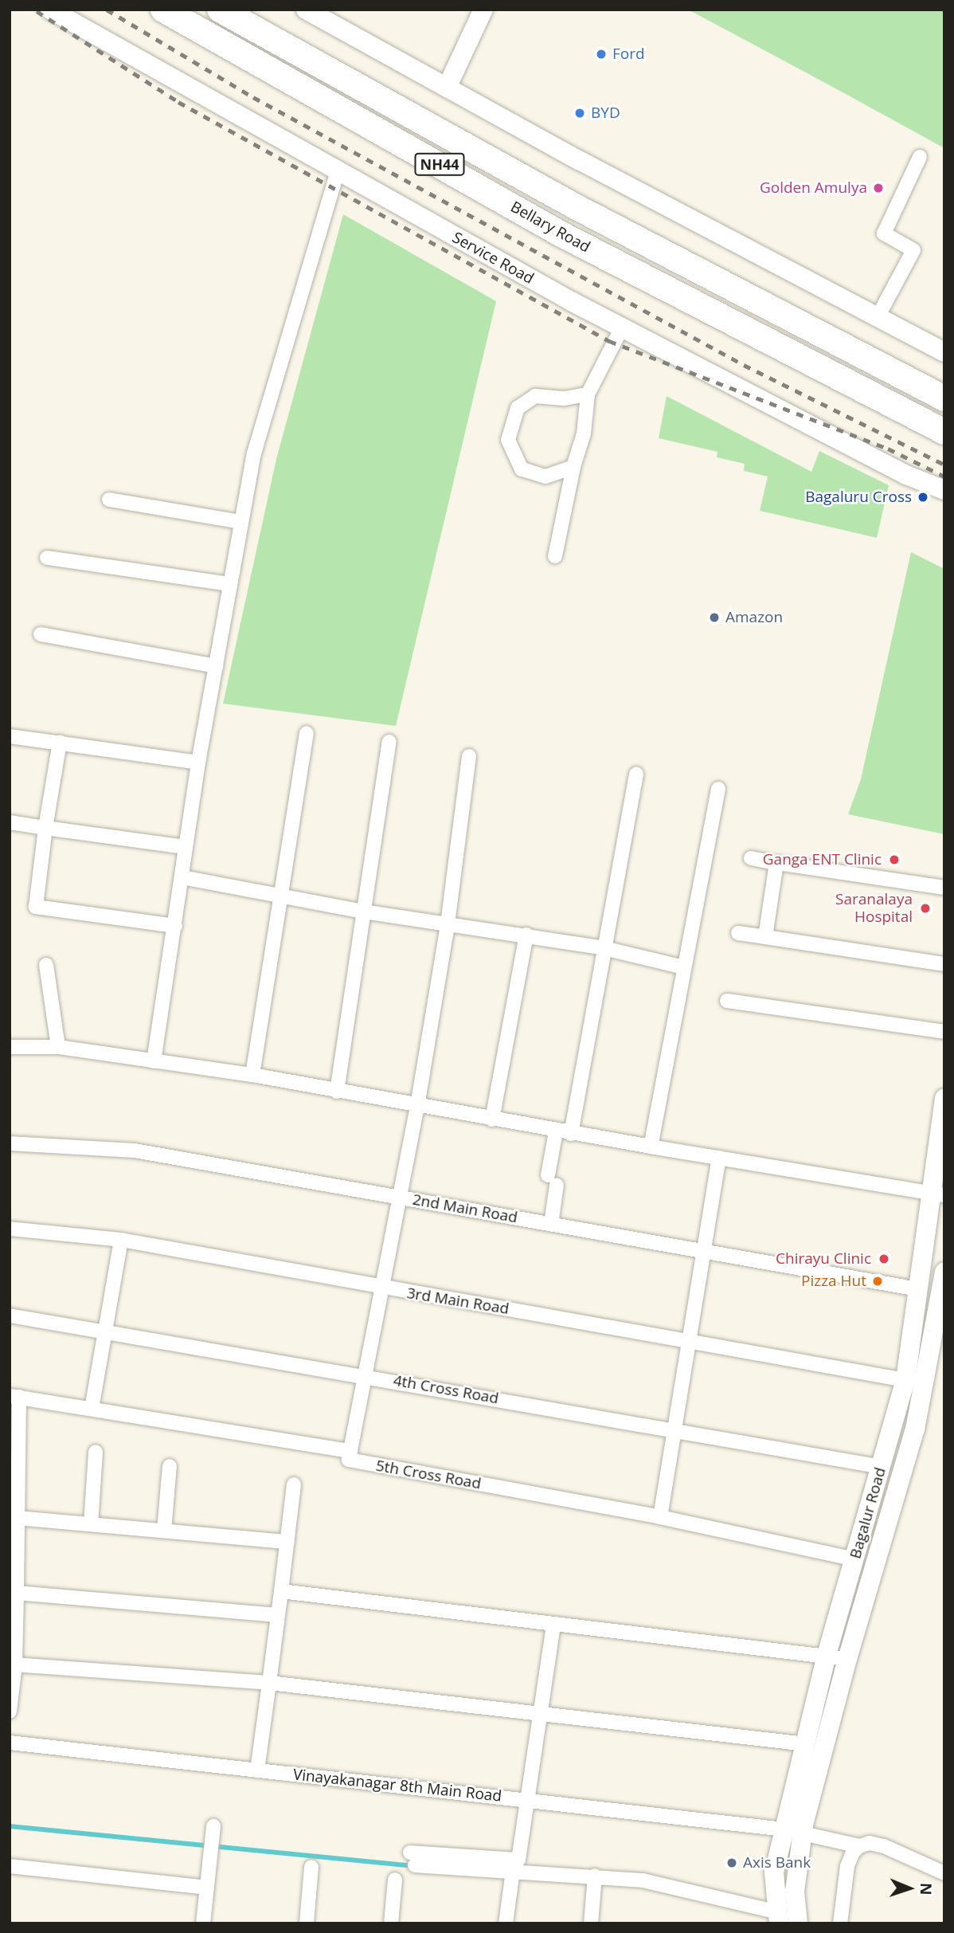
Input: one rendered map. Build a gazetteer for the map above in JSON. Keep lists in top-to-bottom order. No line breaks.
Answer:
{"streets":{"highway":["NH44","Bellary Road"],"main road":["Service Road","Bagalur Road"],"street":["2nd Main Road","3rd Main Road","4th Cross Road","5th Cross Road","Vinayakanagar 8th Main Road"]},"crossings":[["2nd Main Road","Bagalur Road"],["3rd Main Road","Bagalur Road"],["4th Cross Road","Bagalur Road"],["5th Cross Road","Bagalur Road"],["Bagalur Road","Vinayakanagar 8th Main Road"]],"places":["Ford","BYD","Golden Amulya","Bagaluru Cross","Amazon","Ganga ENT Clinic","Saranalaya Hospital","Chirayu Clinic","Pizza Hut","Axis Bank"],"north":"right"}
